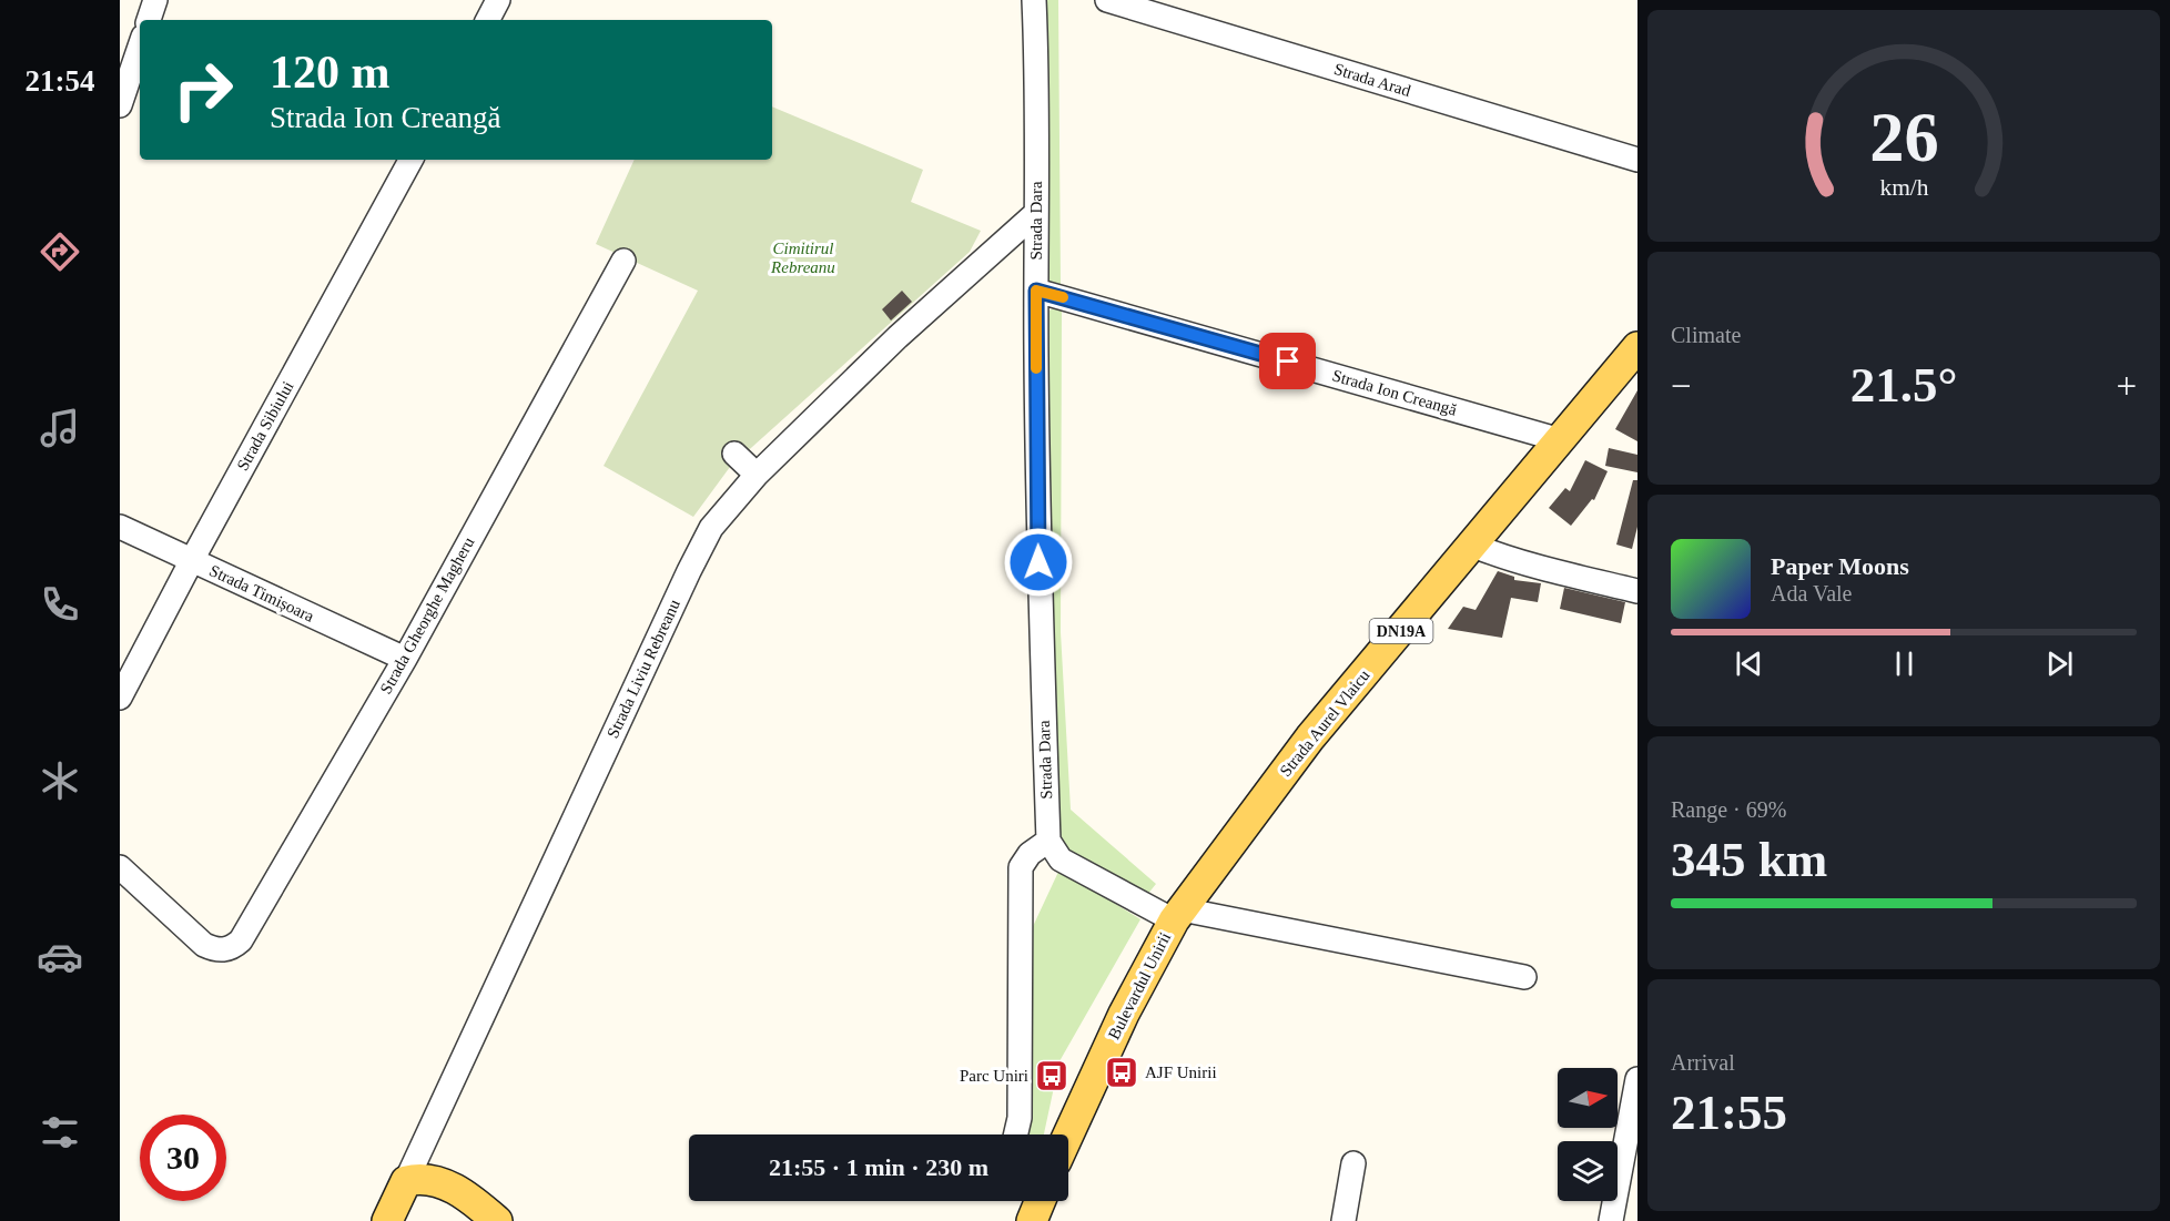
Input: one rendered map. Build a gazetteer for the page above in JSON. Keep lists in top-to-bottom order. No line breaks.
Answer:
{"streets":{"main road":["DN19A","Strada Liviu Rebreanu","Strada Aurel Vlaicu","Bulevardul Unirii"],"street":["Strada Arad","Strada Dara","Strada Ion Creangă","Strada Sibiului","Strada Timișoara","Strada Gheorghe Magheru"]},"crossings":[["Strada Dara","Strada Ion Creangă"],["Strada Dara","Strada Liviu Rebreanu"],["Strada Ion Creangă","Strada Aurel Vlaicu"],["Strada Sibiului","Strada Timișoara"],["Strada Timișoara","Strada Gheorghe Magheru"],["Strada Aurel Vlaicu","Bulevardul Unirii"]],"parks":["Cimitirul Rebreanu"],"places":{"bus stop":["AJF Unirii","Parc Uniri"]},"north":"right","page":{"tabs":"21:54","turn":["120 m","Strada Ion Creangă"],"tile":["Climate",["Range · 69%","345 km"],["Arrival","21:55"]],"heat":["−","21.5°","+"],"song":["Paper Moons","Ada Vale"],"limit":"30","trip":"21:55 · 1 min · 230 m","gauge":["26","km/h"]}}
